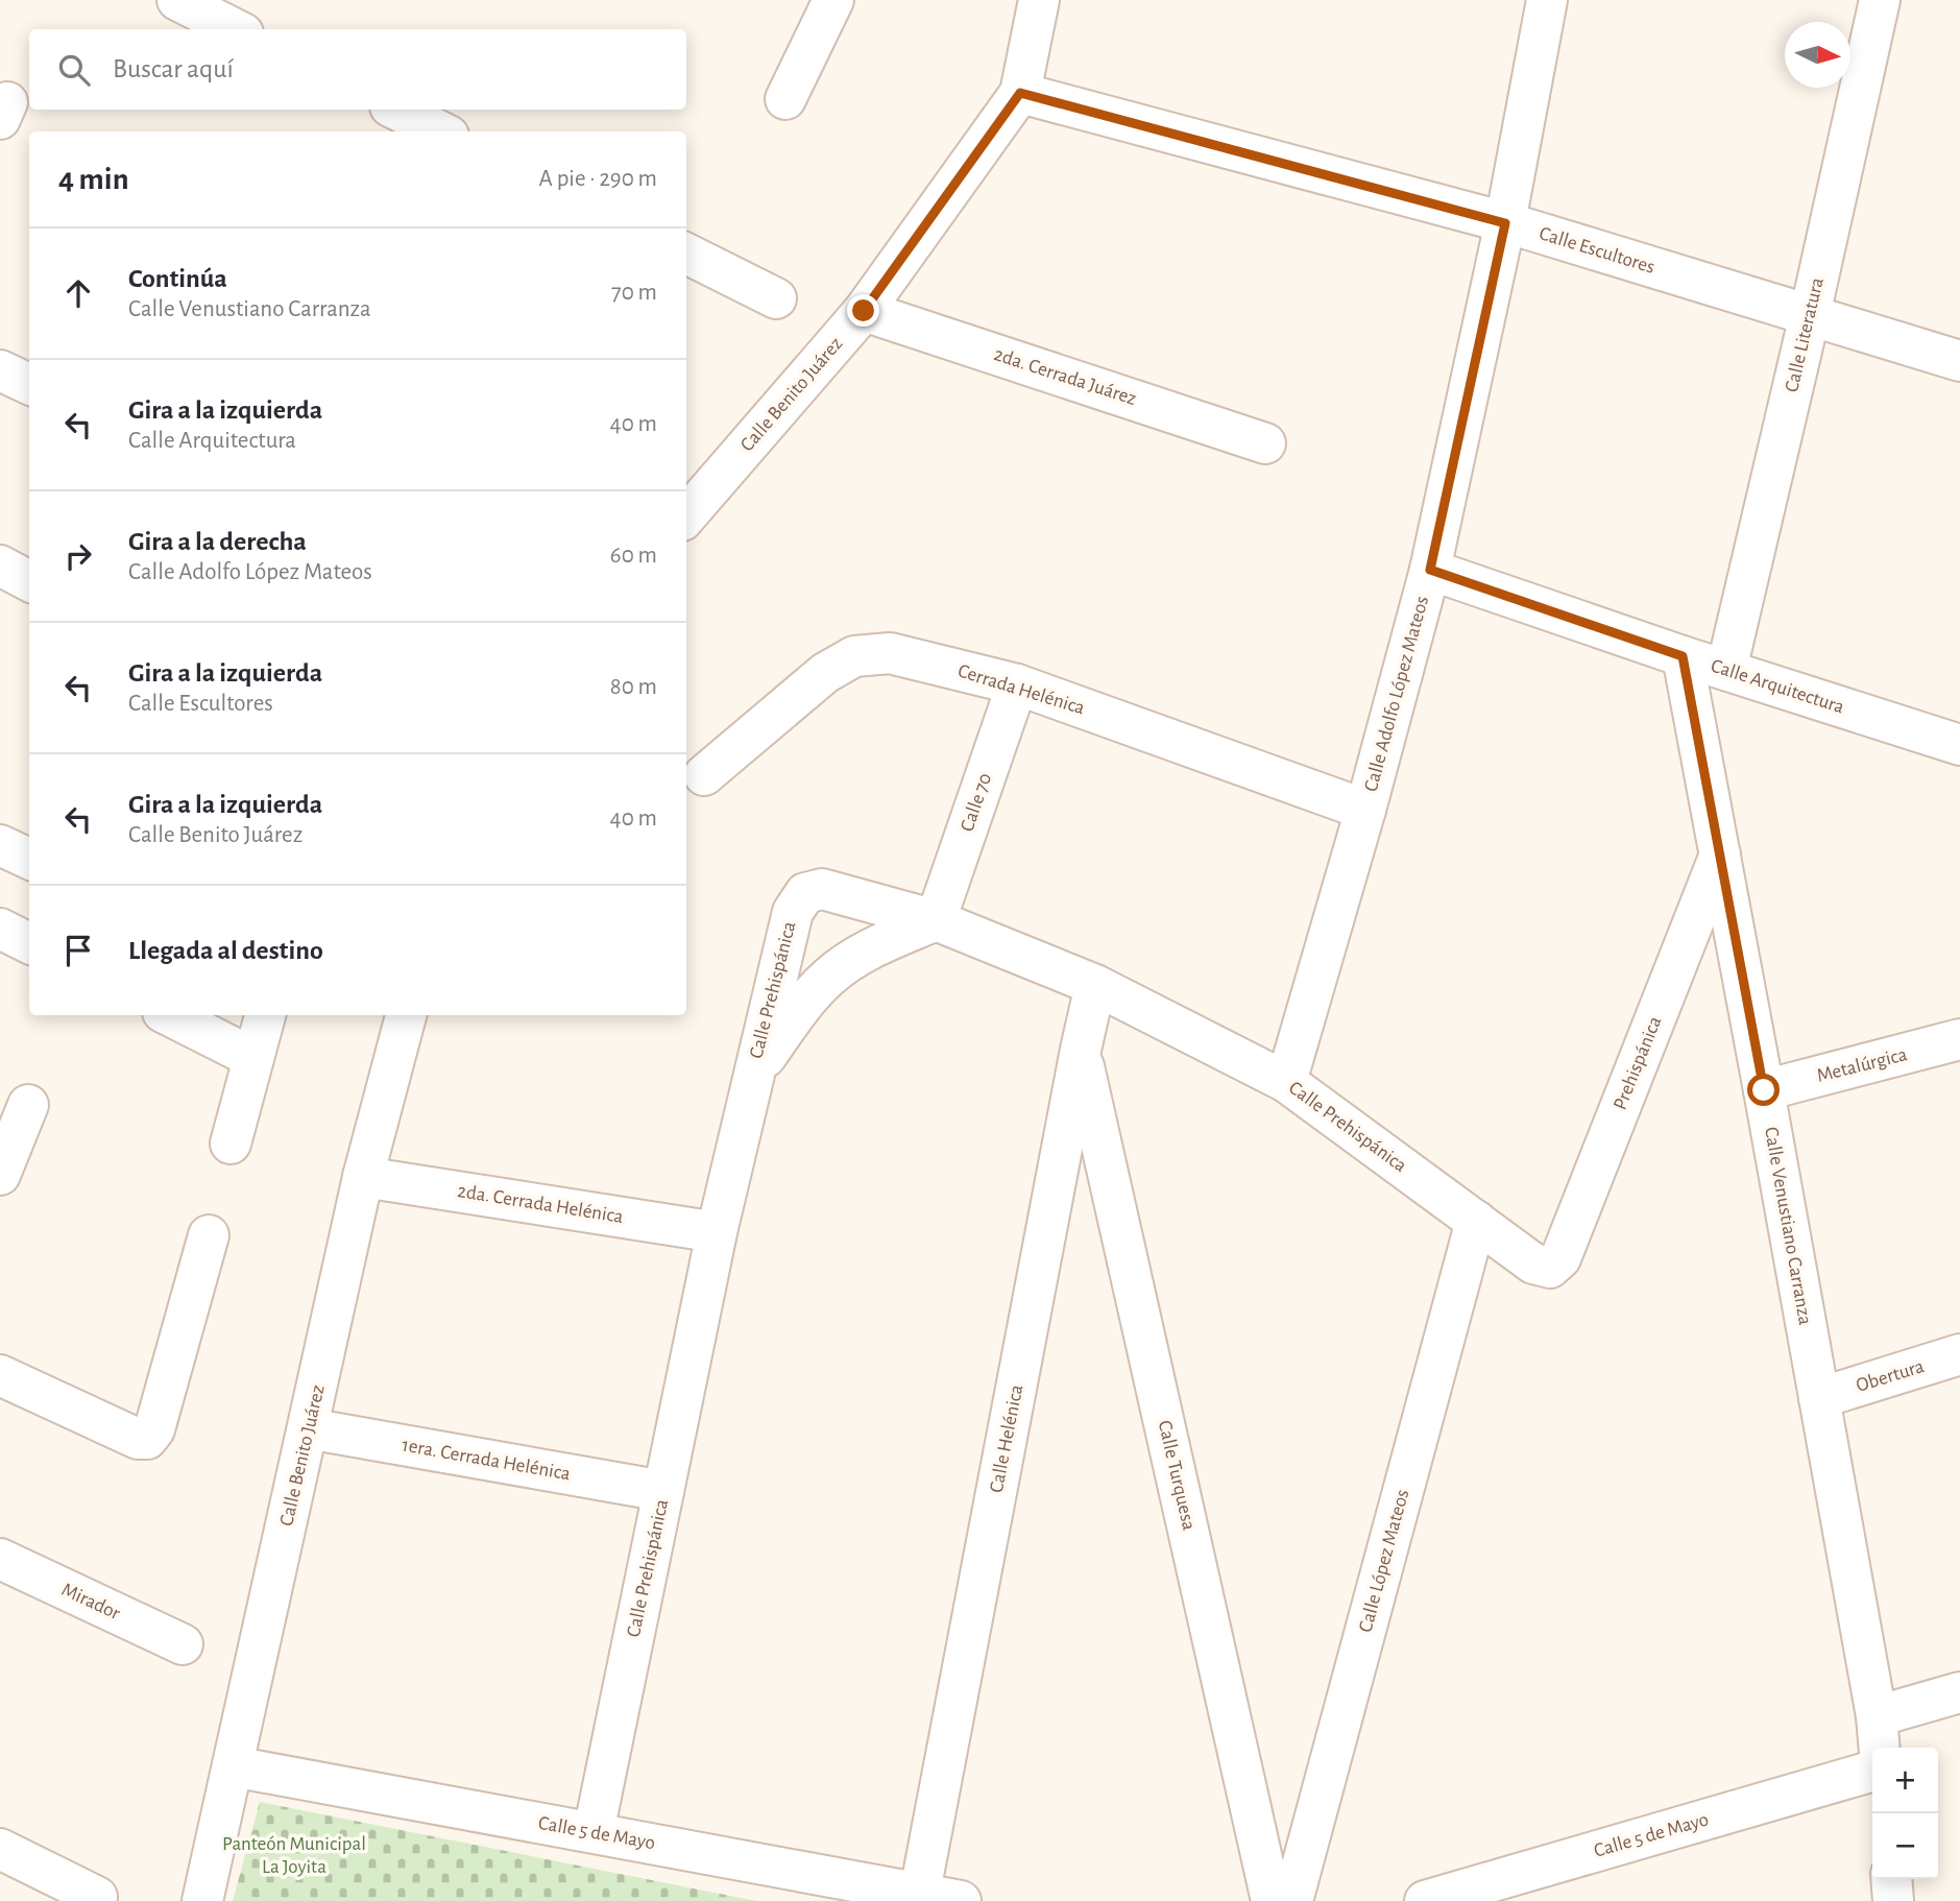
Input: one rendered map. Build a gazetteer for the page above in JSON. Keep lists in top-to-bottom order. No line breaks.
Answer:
{"streets":{"street":["Calle Escultores","Calle Literatura","2da. Cerrada Juárez","Calle Benito Juárez","Calle Arquitectura","Cerrada Helénica","Calle Adolfo López Mateos","Calle 70","Calle Prehispánica","Prehispánica","Metalúrgica","2da. Cerrada Helénica","Calle Venustiano Carranza","Obertura","Calle Helénica","1era. Cerrada Helénica","Calle Turquesa","Calle López Mateos","Mirador","Calle 5 de Mayo"]},"crossings":[["Calle Escultores","Calle Literatura"],["Calle Escultores","Calle Benito Juárez"],["Calle Escultores","Calle Adolfo López Mateos"],["Calle Literatura","Calle Arquitectura"],["2da. Cerrada Juárez","Calle Benito Juárez"],["Calle Benito Juárez","2da. Cerrada Helénica"],["Calle Benito Juárez","1era. Cerrada Helénica"],["Calle Benito Juárez","Calle 5 de Mayo"],["Calle Arquitectura","Calle Adolfo López Mateos"],["Calle Arquitectura","Calle Venustiano Carranza"],["Cerrada Helénica","Calle Adolfo López Mateos"],["Cerrada Helénica","Calle 70"],["Calle Adolfo López Mateos","Calle Prehispánica"],["Calle 70","Calle Prehispánica"],["Calle Prehispánica","Prehispánica"],["Calle Prehispánica","2da. Cerrada Helénica"],["Calle Prehispánica","Calle Helénica"],["Calle Prehispánica","1era. Cerrada Helénica"],["Calle Prehispánica","Calle López Mateos"],["Calle Prehispánica","Calle 5 de Mayo"],["Prehispánica","Calle Venustiano Carranza"],["Metalúrgica","Calle Venustiano Carranza"],["Calle Venustiano Carranza","Obertura"],["Calle Helénica","Calle Turquesa"],["Calle Helénica","Calle 5 de Mayo"]],"parks":["Panteón Municipal La Joyita"],"north":"right","page":{"search":"Buscar aquí","heading":["4 min","A pie · 290 m"],"list":[["Continúa","Calle Venustiano Carranza","70 m"],["Gira a la izquierda","Calle Arquitectura","40 m"],["Gira a la derecha","Calle Adolfo López Mateos","60 m"],["Gira a la izquierda","Calle Escultores","80 m"],["Gira a la izquierda","Calle Benito Juárez","40 m"],"Llegada al destino"],"map_buttons":["+","−"]}}
